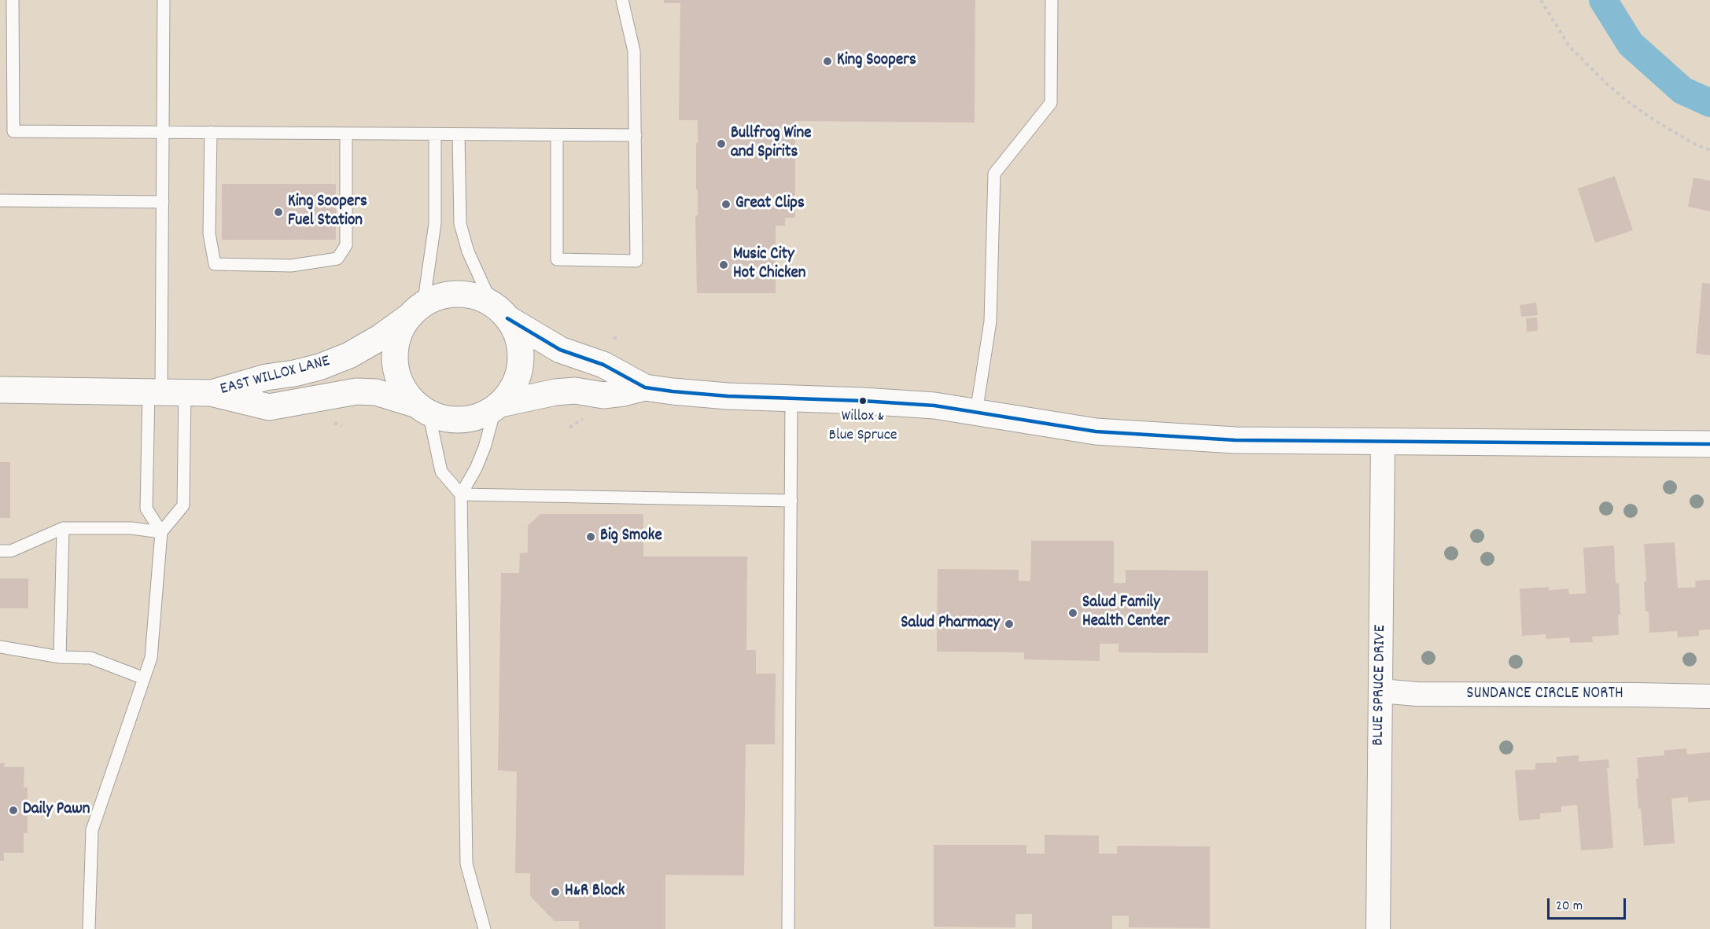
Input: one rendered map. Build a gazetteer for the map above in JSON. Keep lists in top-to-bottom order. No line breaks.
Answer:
{"streets":{"main road":["EAST WILLOX LANE"],"street":["BLUE SPRUCE DRIVE","SUNDANCE CIRCLE NORTH"]},"crossings":[["BLUE SPRUCE DRIVE","SUNDANCE CIRCLE NORTH"]],"places":["King Soopers","Bullfrog Wine and Spirits","Great Clips","King Soopers Fuel Station","Music City Hot Chicken","Willox & Blue Spruce","Big Smoke","Salud Family Health Center","Salud Pharmacy","Daily Pawn","H&R Block"],"scale_bar":"20 m"}
